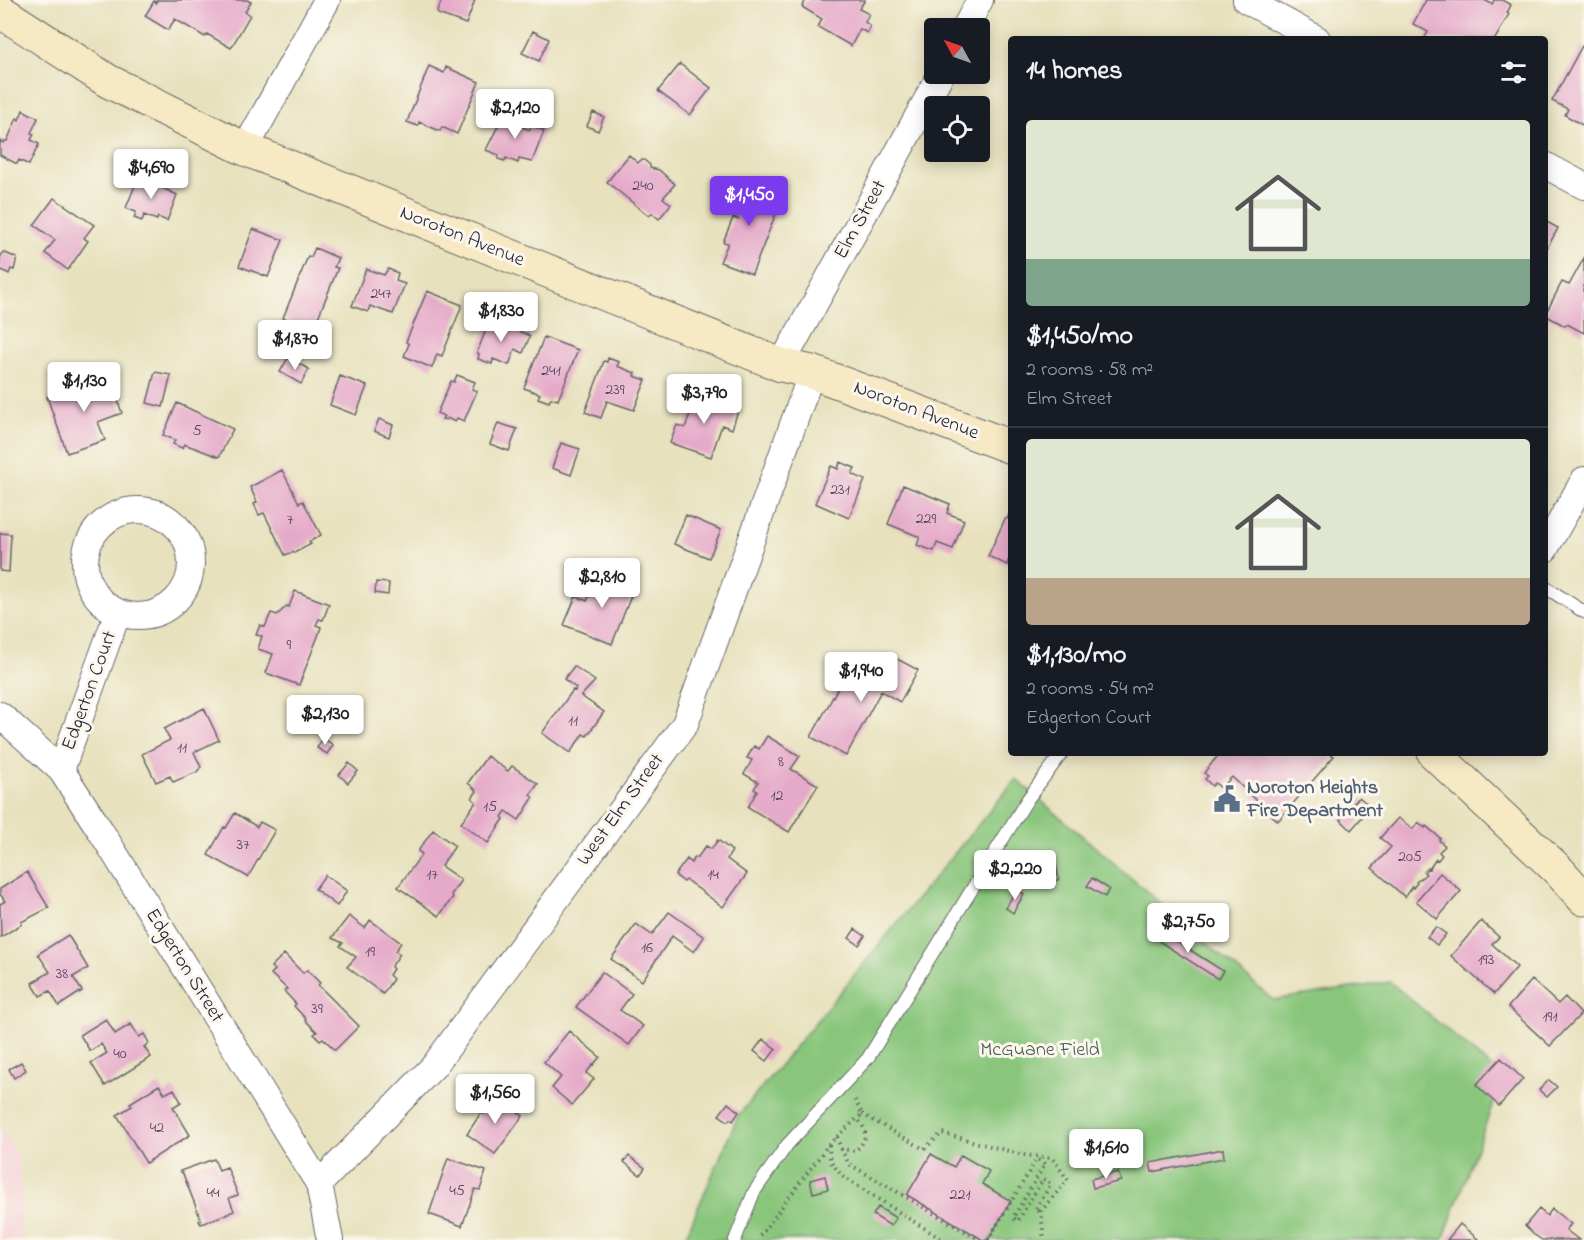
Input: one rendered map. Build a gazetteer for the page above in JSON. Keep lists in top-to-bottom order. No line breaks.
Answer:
{"streets":{"main road":["Noroton Avenue"],"street":["Elm Street","Edgerton Court","West Elm Street","Edgerton Street"]},"crossings":[["Elm Street","Noroton Avenue"],["Elm Street","West Elm Street"],["Noroton Avenue","West Elm Street"],["Edgerton Court","Edgerton Street"],["West Elm Street","Edgerton Street"]],"parks":["McGuane Field"],"places":{"public building":["Noroton Heights Fire Department"]},"house_numbers":["240","247","241","239","5","231","229","7","9","11","11","8","12","15","37","205","17","14","16","19","193","38","39","191","40","42","45","44","221"],"north":"top left","page":{"heading":"14 homes","price":["$2,120","$4,690","$1,450","$1,830","$1,870","$1,130","$3,790","$2,810","$1,940","$2,130","$2,220","$2,750","$1,560","$1,610"],"list":[{"name":"$1,450/mo","note":"2 rooms · 58 m² · Elm Street"},{"name":"$1,130/mo","note":"2 rooms · 54 m² · Edgerton Court"}]}}
